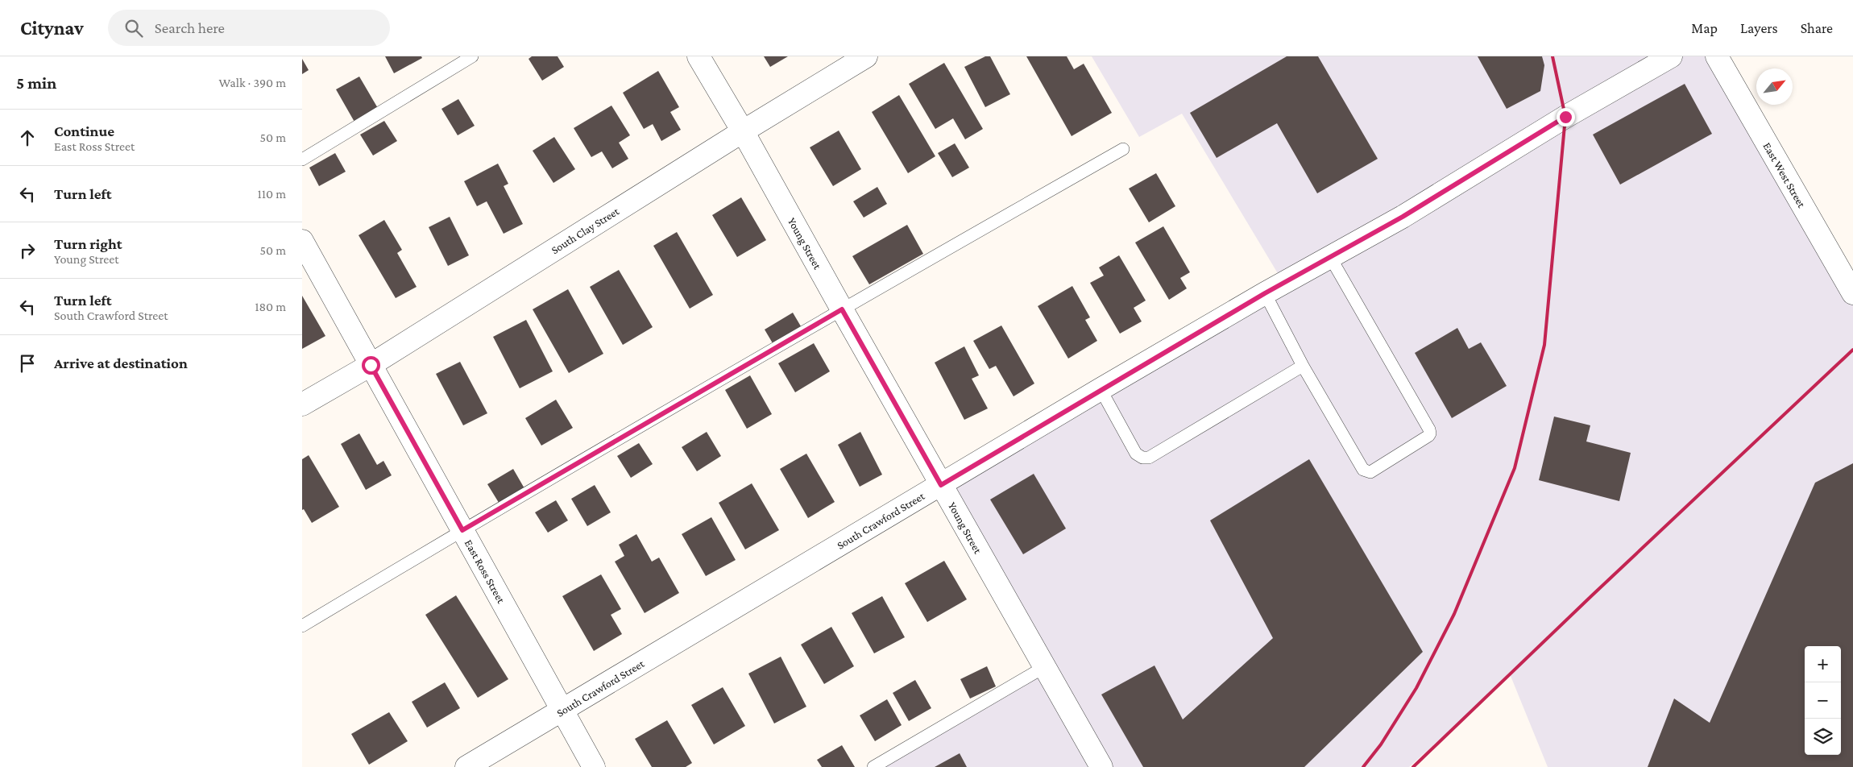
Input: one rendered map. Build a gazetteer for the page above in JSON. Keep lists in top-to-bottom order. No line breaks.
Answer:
{"streets":{"street":["East West Street","South Clay Street","Young Street","South Crawford Street","East Ross Street"]},"crossings":[["South Clay Street","Young Street"],["South Clay Street","East Ross Street"],["Young Street","South Crawford Street"],["South Crawford Street","East Ross Street"]],"north":"top right","page":{"header":"Citynav","search":"Search here","nav":["Map","Layers","Share"],"heading":["5 min","Walk · 390 m"],"list":[["Continue","East Ross Street","50 m"],["Turn left","110 m"],["Turn right","Young Street","50 m"],["Turn left","South Crawford Street","180 m"],"Arrive at destination"],"map_buttons":["+","−"]}}
